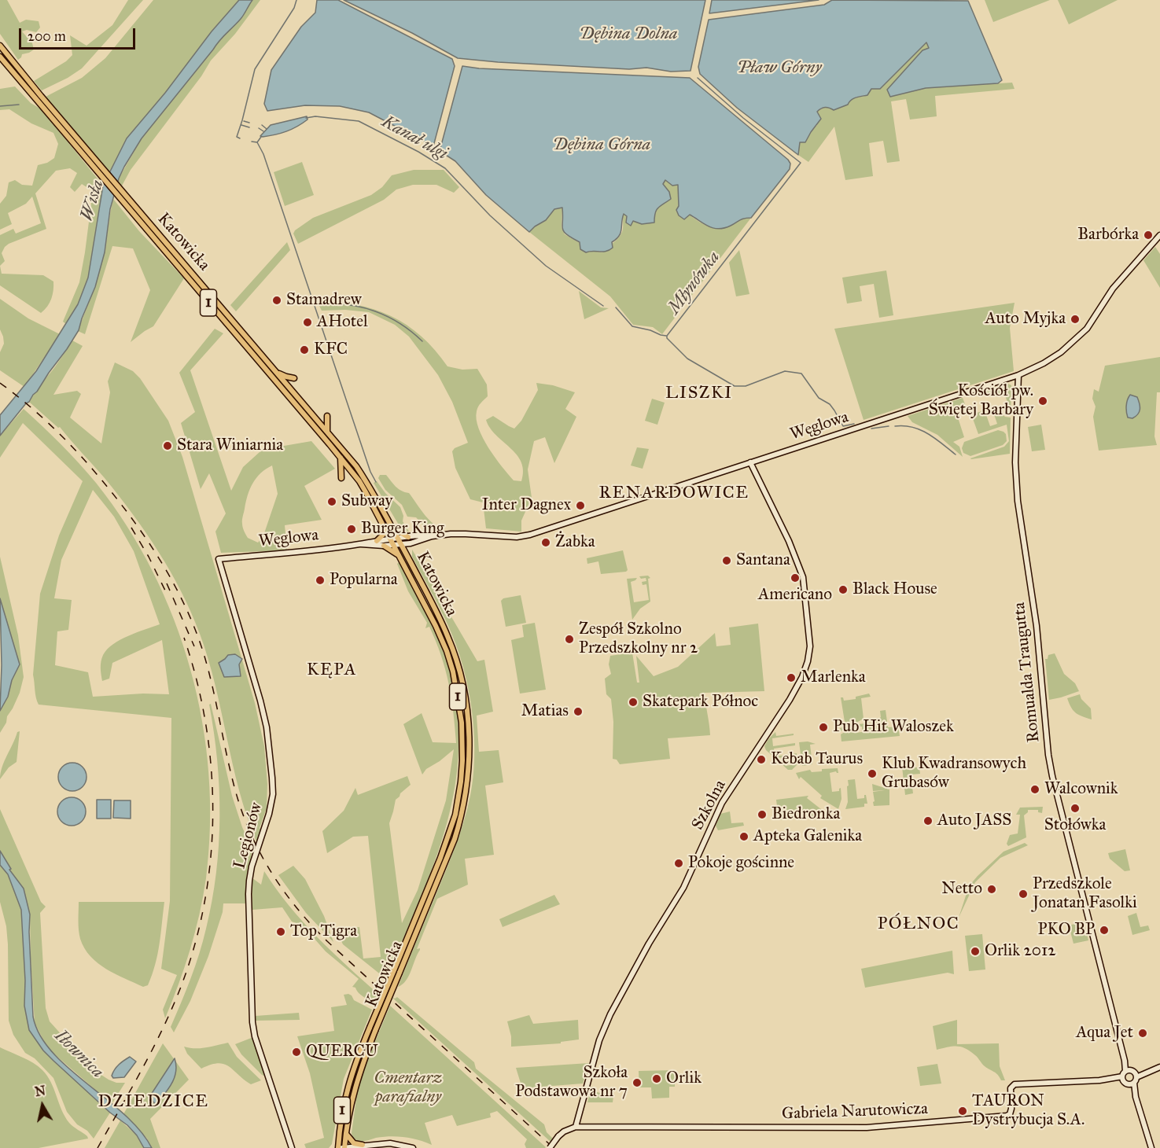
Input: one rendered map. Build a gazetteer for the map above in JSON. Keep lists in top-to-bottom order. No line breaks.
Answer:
{"streets":{"main road":["Katowicka","1"],"street":["Węglowa","Romualda Traugutta","Szkolna","Legionów","Gabriela Narutowicza"]},"crossings":[["Katowicka","Węglowa"],["Węglowa","Romualda Traugutta"],["Węglowa","Szkolna"],["Węglowa","Legionów"],["Szkolna","Gabriela Narutowicza"]],"districts":["LISZKI","RENARDOWICE","KĘPA","PÓŁNOC","DZIEDZICE"],"water":["Dębina Dolna","Pław Górny","Kanał ulgi","Dębina Górna","Wisła","Młynówka","Iłownica"],"parks":["Cmentarz parafialny"],"places":["Barbórka","Stamadrew","Auto Myjka","AHotel","KFC","Kościół pw. Świętej Barbary","Stara Winiarnia","Subway","Inter Dagnex","Burger King","Żabka","Santana","Americano","Popularna","Black House","Zespół Szkolno Przedszkolny nr 2","Marlenka","Skatepark Północ","Matias","Pub Hit Waloszek","Kebab Taurus","Klub Kwadransowych Grubasów","Walcownik","Stołówka","Biedronka","Auto JASS","Apteka Galenika","Pokoje gościnne","Netto","Przedszkole Jonatan Fasolki","PKO BP","Top Tigra","Orlik 2012","Aqua Jet","QUERCU","Orlik","Szkoła Podstawowa nr 7","TAURON Dystrybucja S.A."],"scale_bar":"200 m","north":"top"}
